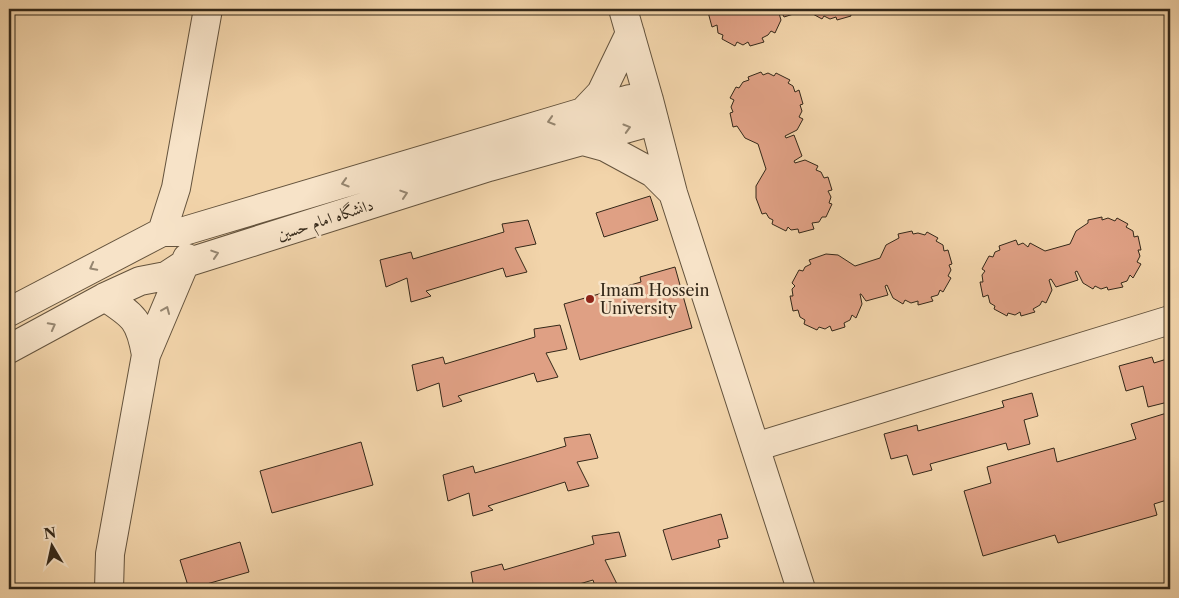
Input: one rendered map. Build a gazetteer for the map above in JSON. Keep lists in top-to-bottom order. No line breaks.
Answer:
{"streets":{"lane":["دانشگاه امام حسین"]},"places":["Imam Hossein University"],"north":"top"}
